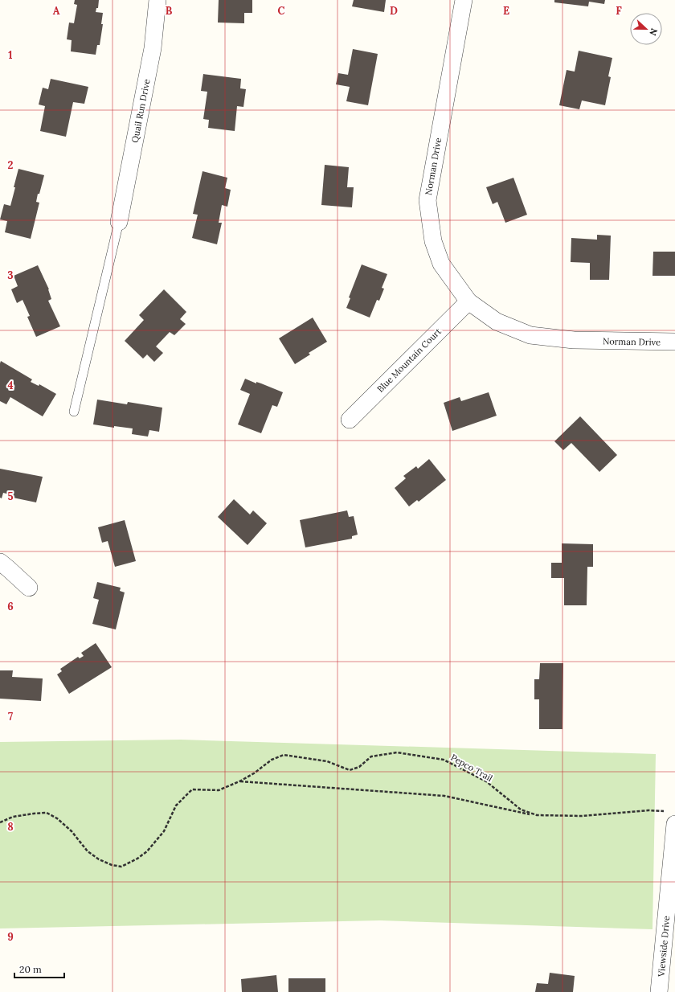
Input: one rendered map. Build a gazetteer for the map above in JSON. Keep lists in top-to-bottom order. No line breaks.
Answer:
{"streets":{"street":["Quail Run Drive","Norman Drive","Blue Mountain Court","Viewside Drive"],"path":["Pepco Trail"]},"crossings":[["Norman Drive","Blue Mountain Court"],["Pepco Trail","Viewside Drive"]],"scale_bar":"20 m","north":"right","grid":{"columns":["A","B","C","D","E","F"],"rows":["1","2","3","4","5","6","7","8","9"]}}
